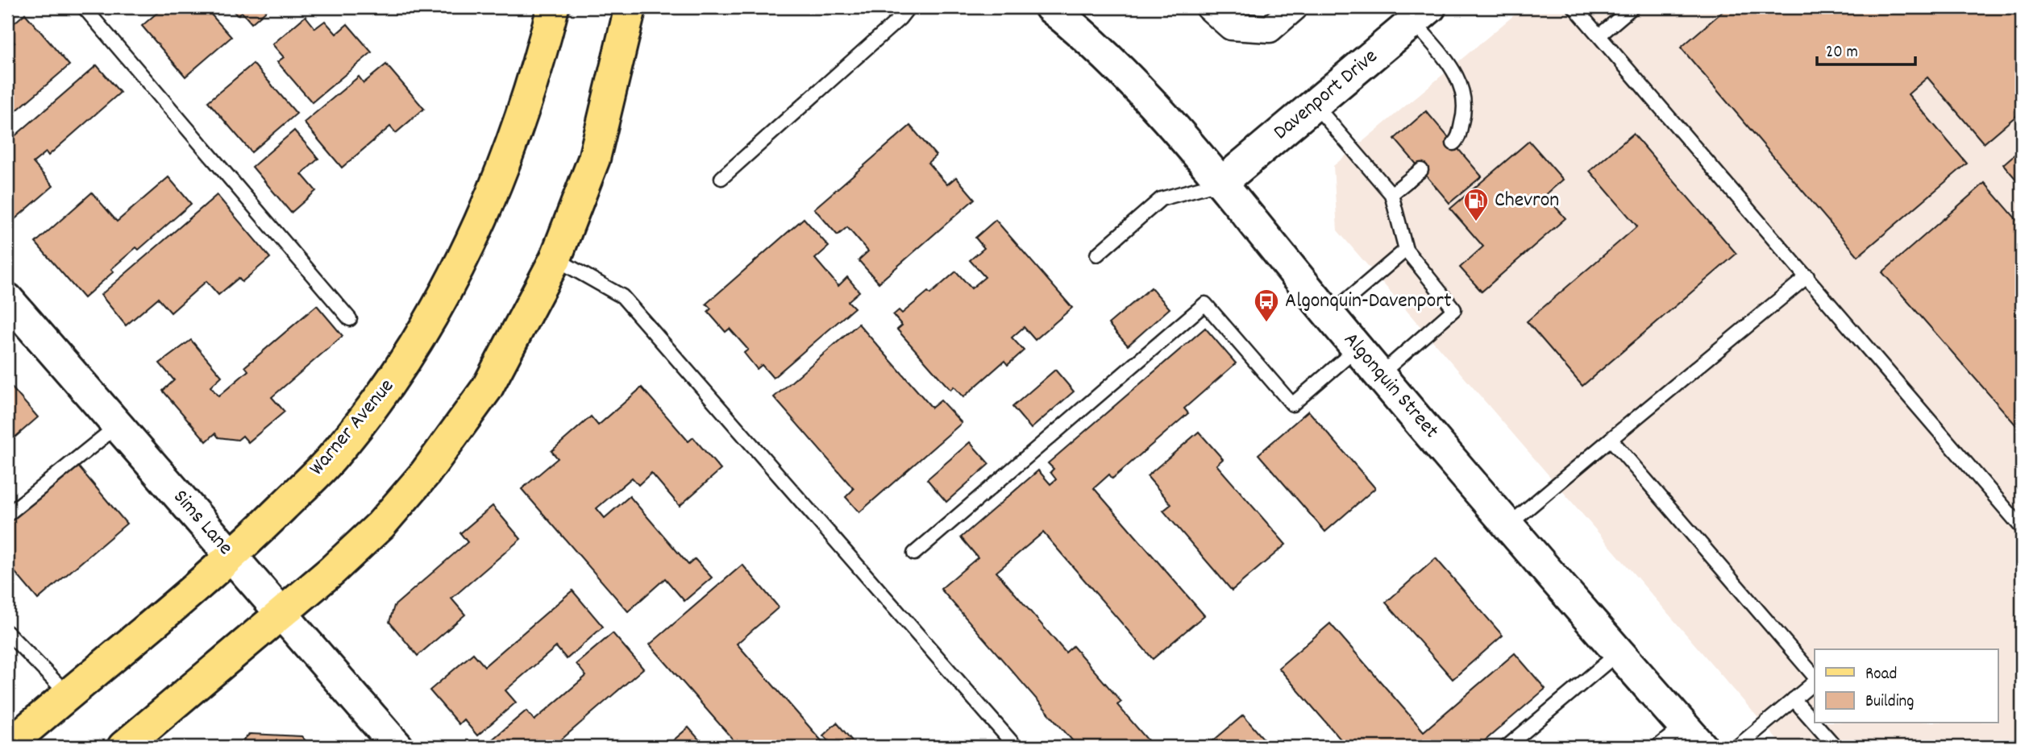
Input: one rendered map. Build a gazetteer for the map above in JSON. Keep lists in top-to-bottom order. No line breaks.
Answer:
{"streets":{"main road":["Davenport Drive","Algonquin Street","Warner Avenue","Sims Lane"]},"crossings":[["Davenport Drive","Algonquin Street"],["Warner Avenue","Sims Lane"]],"places":{"fuel station":["Chevron"],"bus stop":["Algonquin-Davenport"]},"legend":["Road","Building"],"scale_bar":"20 m"}
